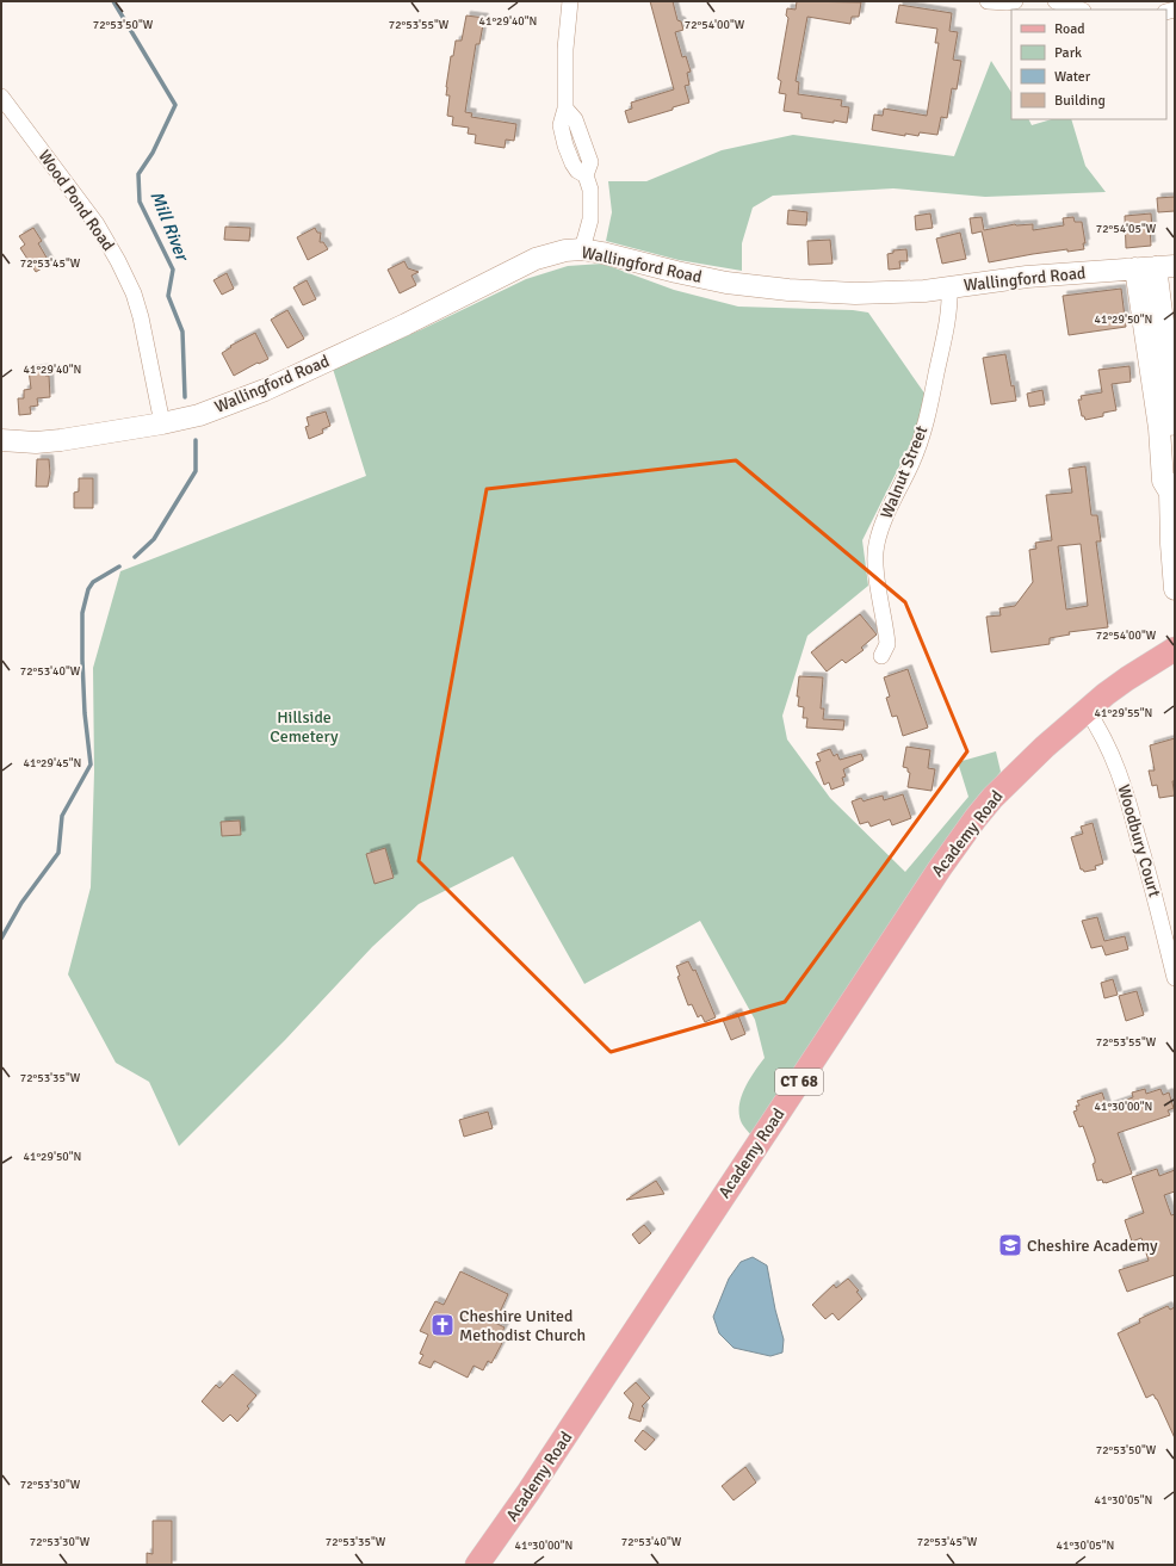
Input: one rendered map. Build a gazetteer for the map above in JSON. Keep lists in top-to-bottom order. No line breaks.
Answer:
{"streets":{"main road":["Academy Road","CT 68"],"street":["Wood Pond Road","Wallingford Road","Walnut Street","Woodbury Court"]},"crossings":[["Wood Pond Road","Wallingford Road"],["Wallingford Road","Walnut Street"],["Academy Road","Woodbury Court"]],"water":["Mill River"],"parks":["Hillside Cemetery"],"places":{"school or university":["Cheshire Academy"],"church":["Cheshire United Methodist Church"]},"legend":["Road","Park","Water","Building"],"coordinates":["41°29'40\"N","72°53'50\"W","72°53'55\"W","72°54'00\"W","72°54'05\"W","72°53'45\"W","41°29'50\"N","72°53'40\"W","41°29'55\"N","41°29'45\"N","72°53'35\"W","41°30'00\"N","72°53'30\"W","41°30'05\"N"]}
